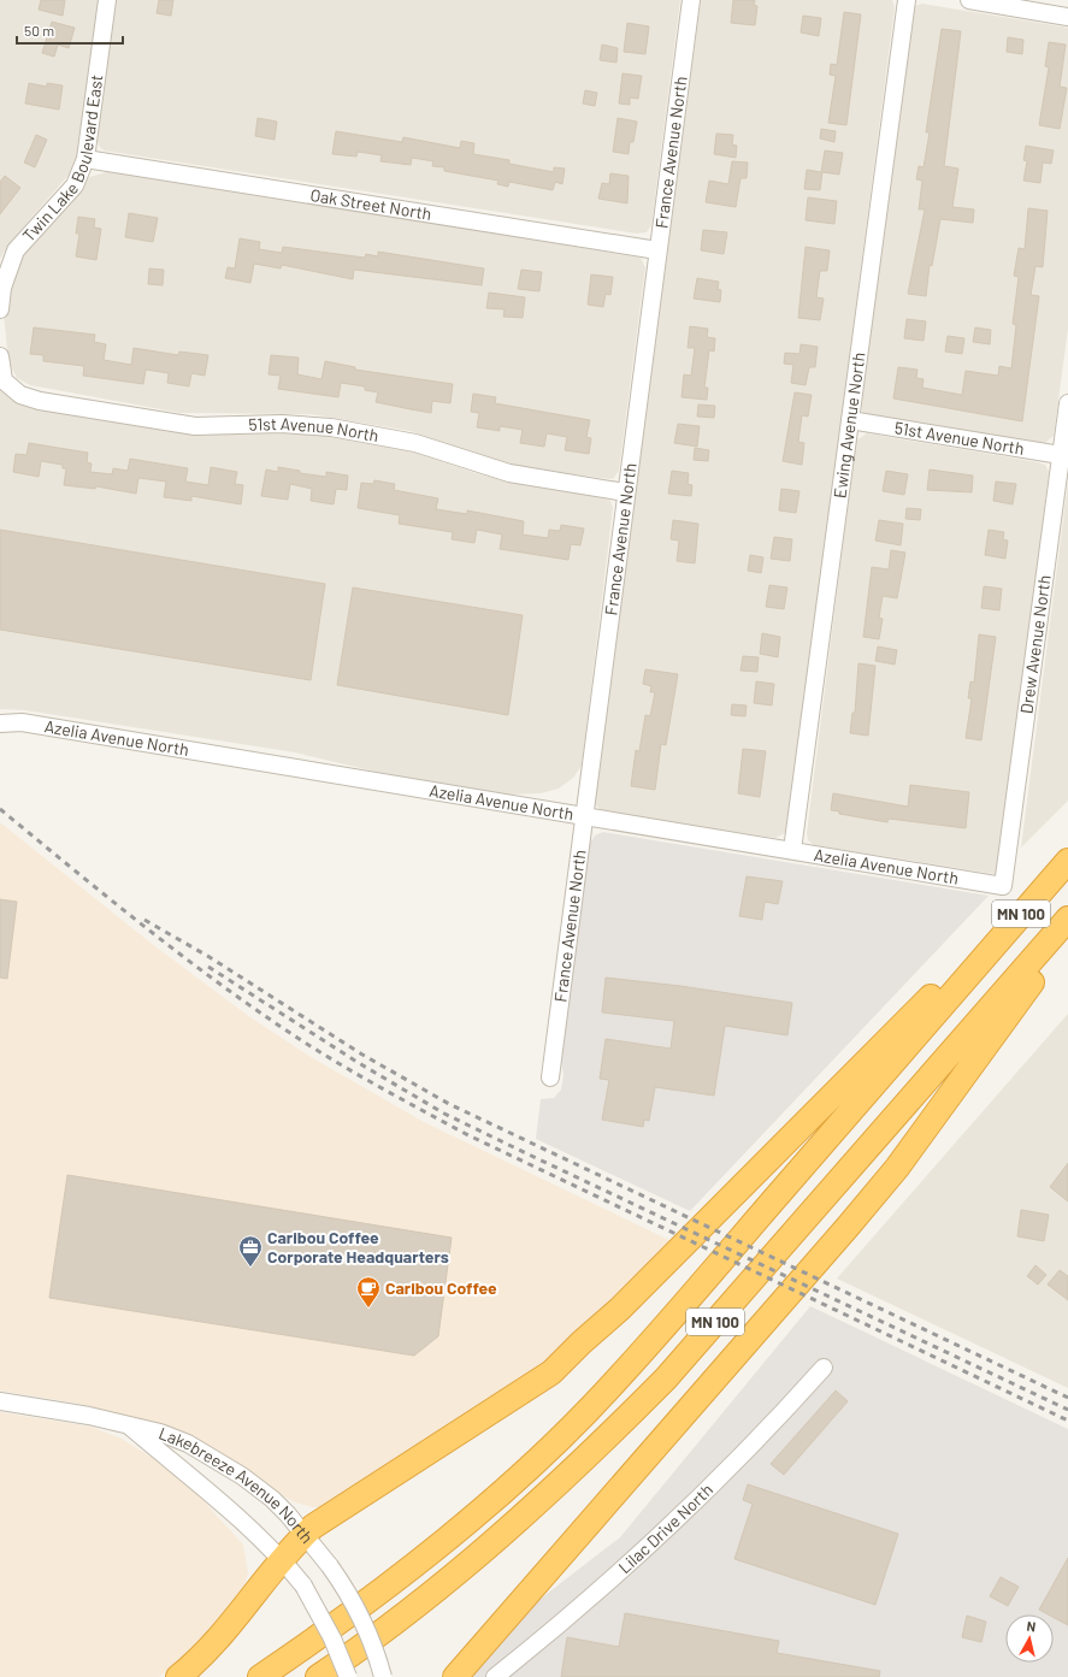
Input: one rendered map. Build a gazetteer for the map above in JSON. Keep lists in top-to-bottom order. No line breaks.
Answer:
{"streets":{"highway":["MN 100"],"street":["France Avenue North","Twin Lake Boulevard East","Oak Street North","Ewing Avenue North","51st Avenue North","Drew Avenue North","Azelia Avenue North","Lakebreeze Avenue North","Lilac Drive North"]},"crossings":[["France Avenue North","Oak Street North"],["France Avenue North","51st Avenue North"],["France Avenue North","Azelia Avenue North"],["Twin Lake Boulevard East","Oak Street North"],["Ewing Avenue North","51st Avenue North"],["Ewing Avenue North","Azelia Avenue North"],["51st Avenue North","Drew Avenue North"],["Drew Avenue North","Azelia Avenue North"]],"places":{"office":["Caribou Coffee Corporate Headquarters"],"cafe":["Caribou Coffee"]},"scale_bar":"50 m","north":"top"}
